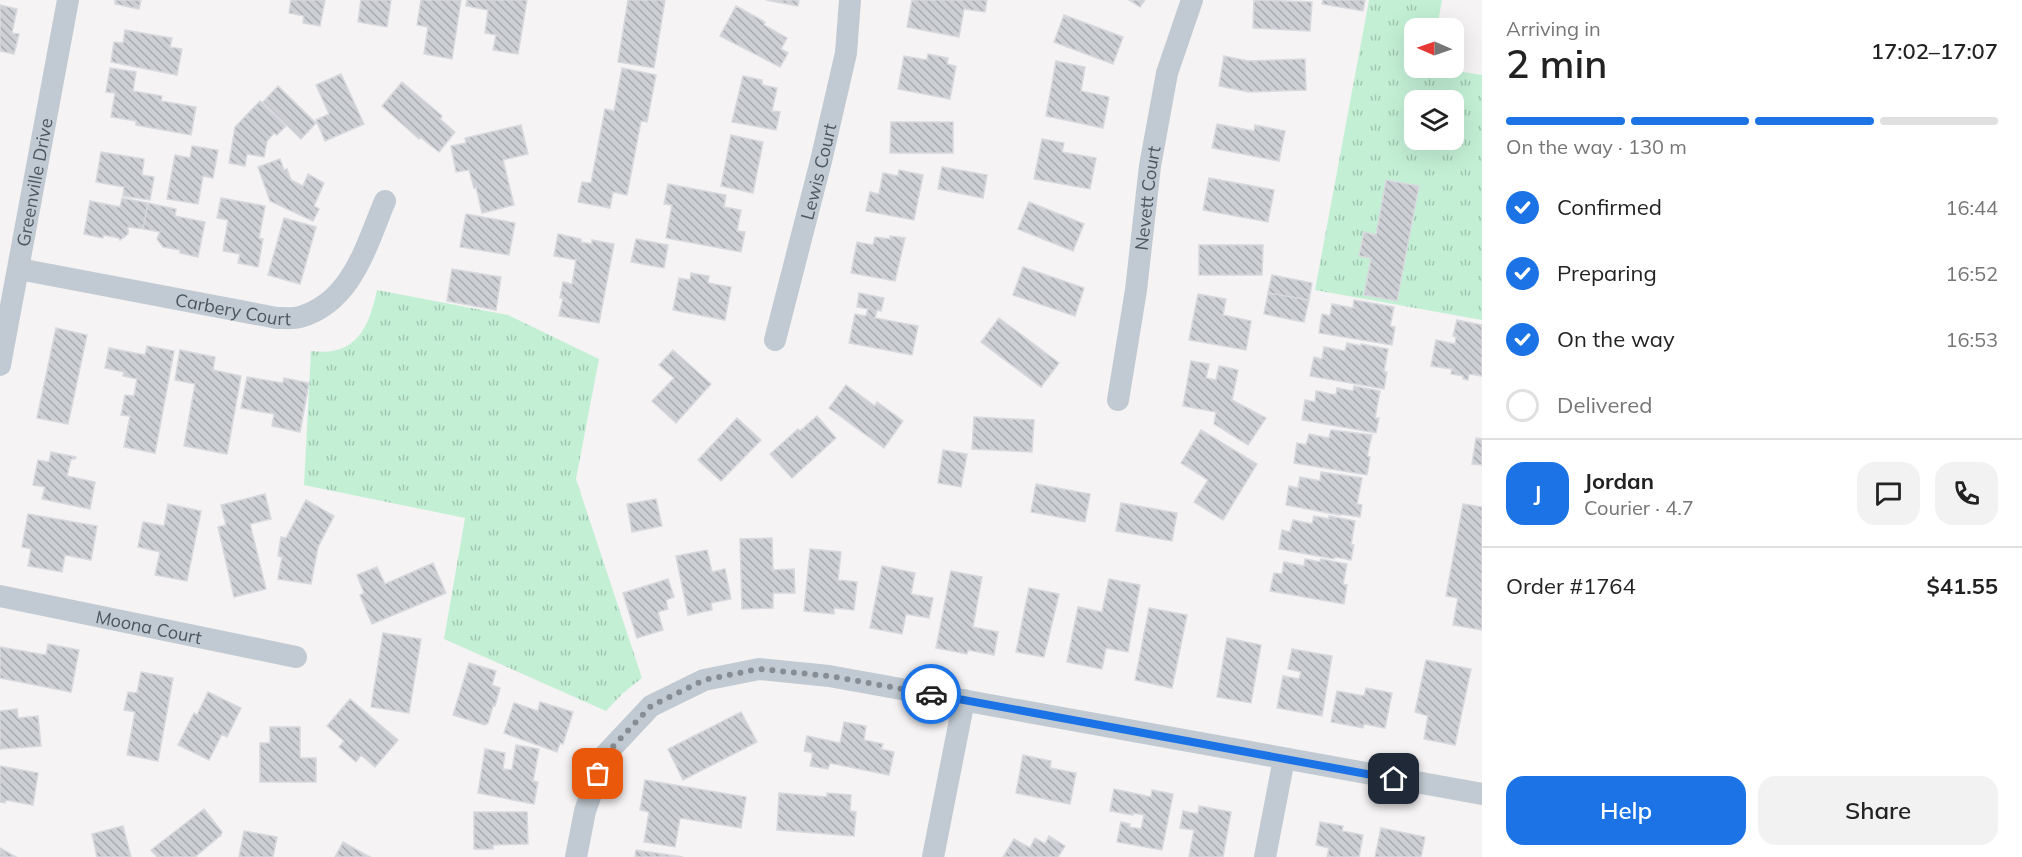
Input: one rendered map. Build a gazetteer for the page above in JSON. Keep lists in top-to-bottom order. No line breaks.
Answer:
{"streets":{"street":["Lewis Court","Greenville Drive","Nevett Court","Carbery Court","Moona Court"]},"crossings":[["Greenville Drive","Carbery Court"]],"north":"left","page":{"heading":["2 min","Arriving in","17:02–17:07"],"panel":["Jordan","Courier · 4.7","Order #1764","$41.55"],"bar":"On the way · 130 m","list":[["Confirmed","16:44"],["Preparing","16:52"],["On the way","16:53"],"Delivered"],"round":"J","buttons":["Help","Share"]}}
